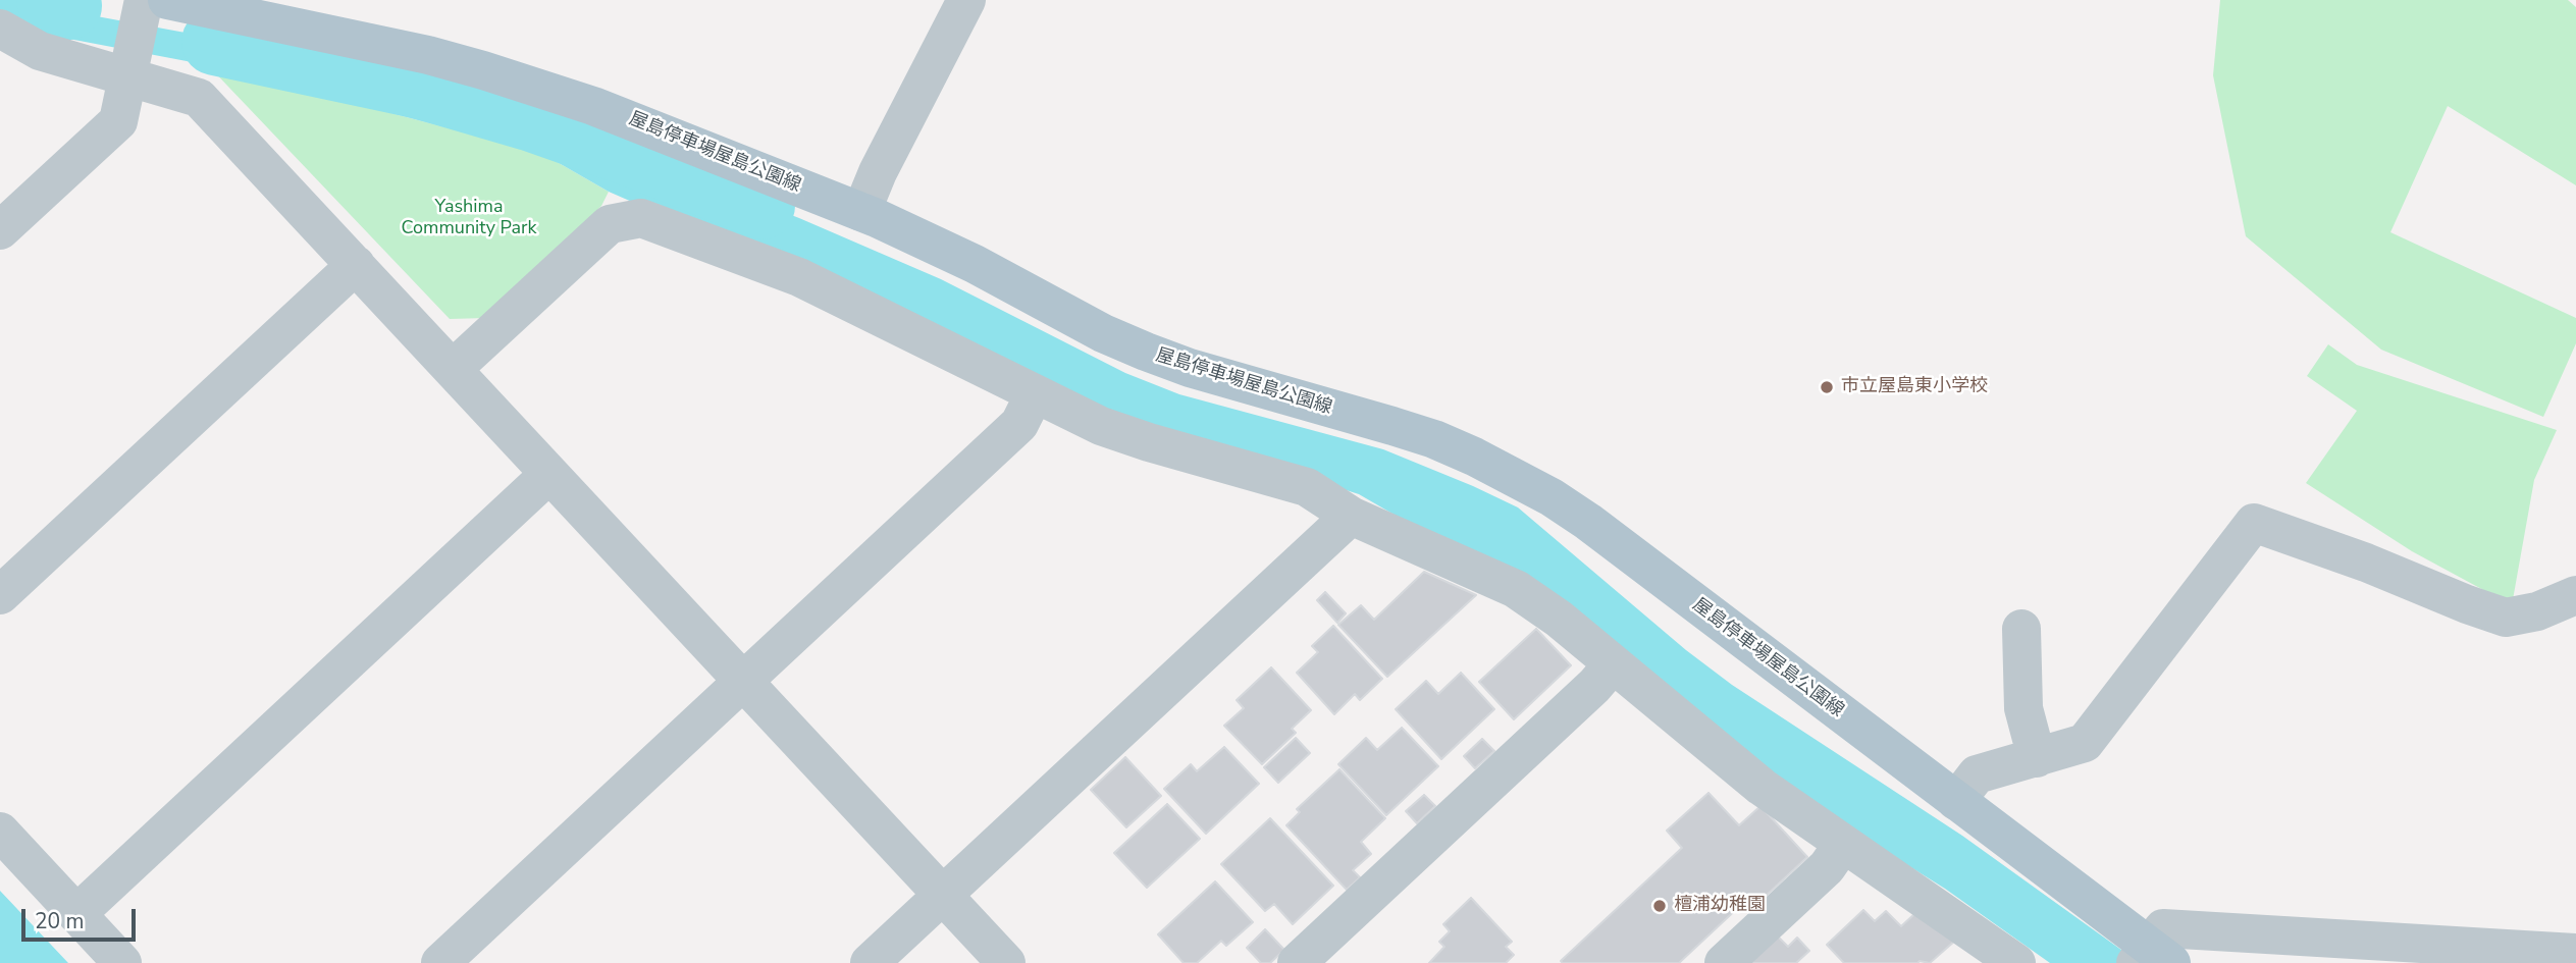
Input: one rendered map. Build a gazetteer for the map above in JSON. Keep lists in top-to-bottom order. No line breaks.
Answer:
{"streets":{"main road":["屋島停車場屋島公園線"]},"parks":["Yashima Community Park"],"places":["市立屋島東小学校","檀浦幼稚園"],"scale_bar":"20 m"}
